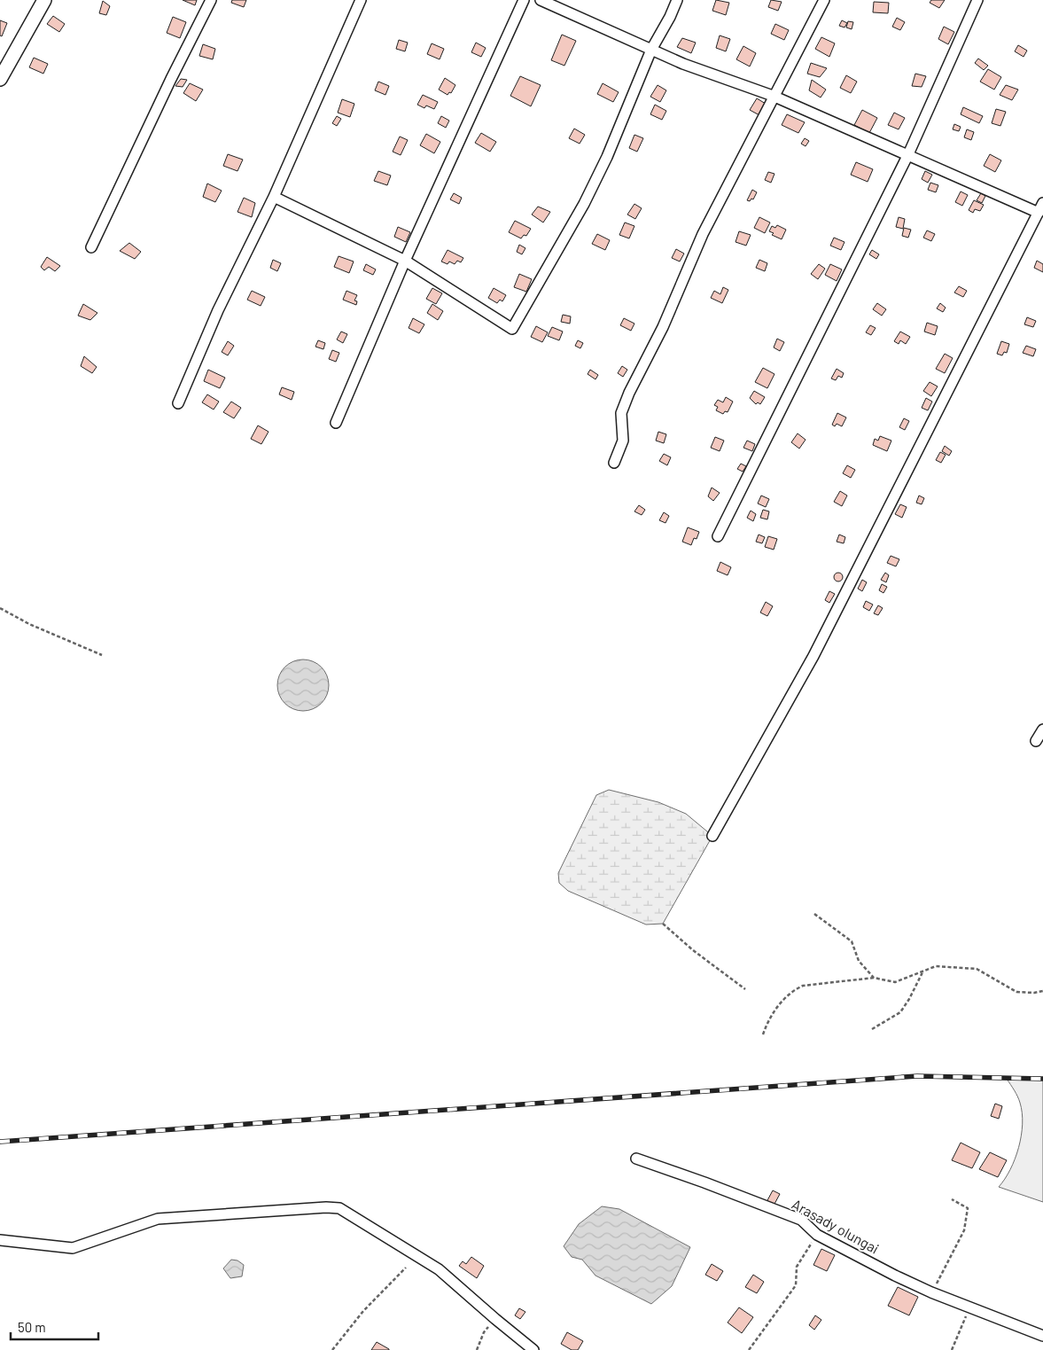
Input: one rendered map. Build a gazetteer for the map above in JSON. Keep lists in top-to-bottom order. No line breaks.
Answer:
{"streets":{"street":["Arasady olungai"]},"scale_bar":"50 m"}
